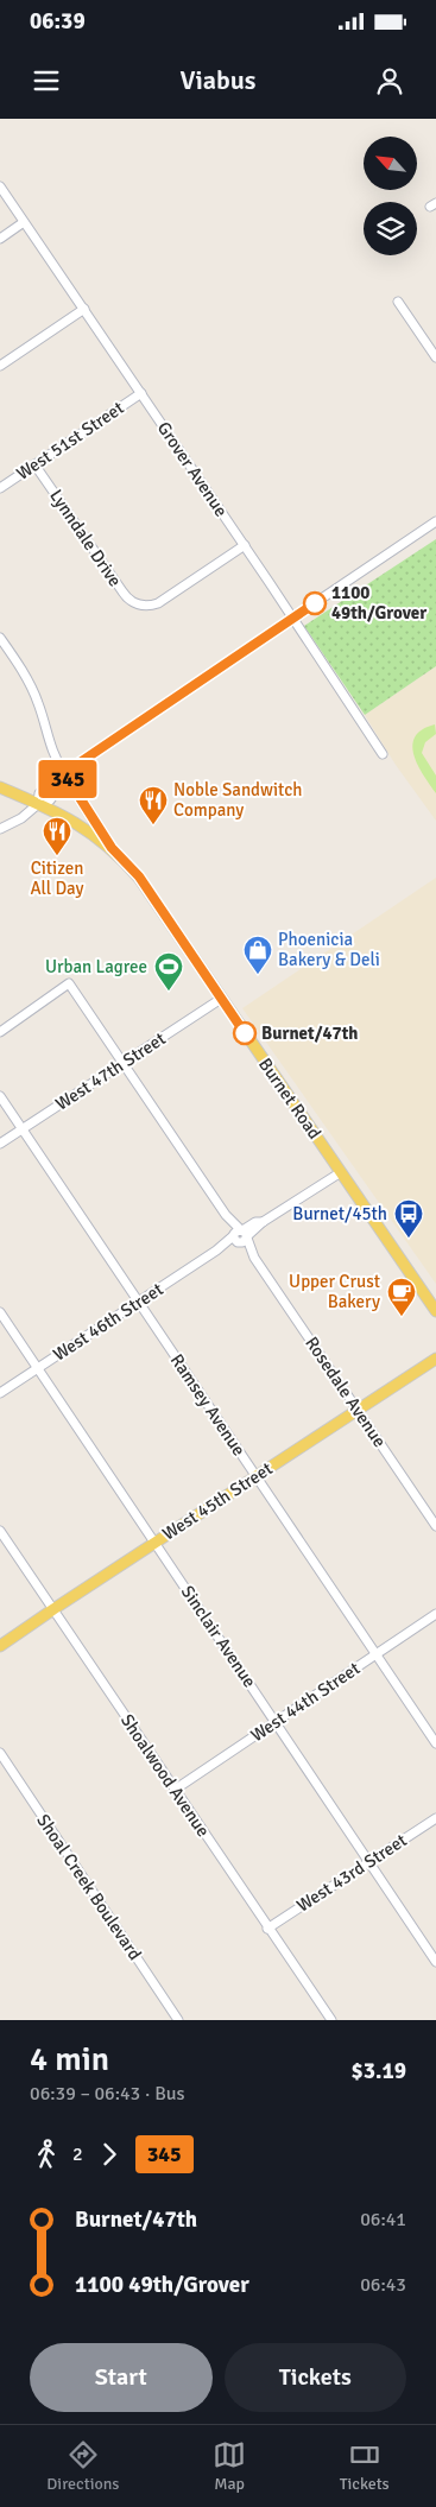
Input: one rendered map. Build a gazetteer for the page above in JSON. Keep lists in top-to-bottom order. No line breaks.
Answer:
{"streets":{"main road":["Burnet Road","West 45th Street"],"street":["West 51st Street","Grover Avenue","Lynndale Drive","West 47th Street","West 46th Street","Rosedale Avenue","Ramsey Avenue","Sinclair Avenue","West 44th Street","Shoalwood Avenue","West 43rd Street","Shoal Creek Boulevard"]},"crossings":[["West 51st Street","Grover Avenue"],["West 51st Street","Lynndale Drive"],["Grover Avenue","Lynndale Drive"],["West 47th Street","Burnet Road"],["West 47th Street","Rosedale Avenue"],["West 47th Street","Ramsey Avenue"],["Burnet Road","West 46th Street"],["West 46th Street","Rosedale Avenue"],["West 46th Street","Ramsey Avenue"],["West 46th Street","Sinclair Avenue"],["Rosedale Avenue","West 45th Street"],["Ramsey Avenue","West 45th Street"],["Ramsey Avenue","West 44th Street"],["West 45th Street","Sinclair Avenue"],["West 45th Street","Shoalwood Avenue"],["Sinclair Avenue","West 44th Street"],["Sinclair Avenue","West 43rd Street"],["West 44th Street","Shoalwood Avenue"],["Shoalwood Avenue","West 43rd Street"]],"places":{"other":["1100 49th/Grover","Burnet/47th"],"restaurant":["Noble Sandwitch Company","Citizen All Day"],"shop":["Phoenicia Bakery & Deli"],"sports":["Urban Lagree"],"bus stop":["Burnet/45th"],"cafe":["Upper Crust Bakery"]},"lines":["bus line 345"],"north":"top left","page":{"status":"06:39","header":"Viabus","on_map":"345","heading":["4 min","06:39 – 06:43 · Bus","$3.19"],"legs":["2","345"],"list":[{"name":"Burnet/47th","value":"06:41"},{"name":"1100 49th/Grover","value":"06:43"}],"buttons":["Start","Tickets"],"tabs":["Directions","Map","Tickets"]}}
